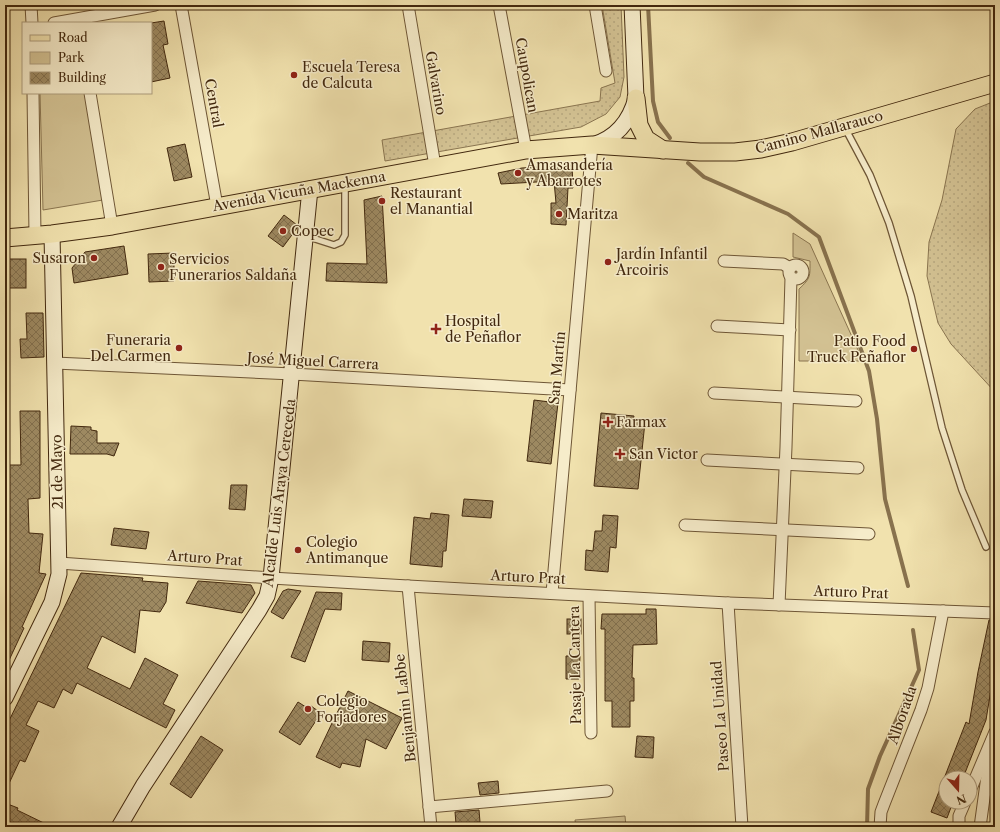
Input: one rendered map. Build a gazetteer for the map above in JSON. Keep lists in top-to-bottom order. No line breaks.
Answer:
{"streets":{"main road":["Camino Mallarauco","Avenida Vicuña Mackenna","21 de Mayo","Alcalde Luis Araya Cereceda"],"street":["Caupolican","Galvarino","Central","José Miguel Carrera","San Martín","Arturo Prat","Pasaje La Cantera","Benjamin Labbe","Alborada","Paseo La Unidad"]},"crossings":[["Caupolican","Avenida Vicuña Mackenna"],["Galvarino","Avenida Vicuña Mackenna"],["Central","Avenida Vicuña Mackenna"],["Camino Mallarauco","Avenida Vicuña Mackenna"],["Camino Mallarauco","San Martín"],["Avenida Vicuña Mackenna","San Martín"],["Avenida Vicuña Mackenna","21 de Mayo"],["Avenida Vicuña Mackenna","Alcalde Luis Araya Cereceda"],["José Miguel Carrera","San Martín"],["José Miguel Carrera","21 de Mayo"],["José Miguel Carrera","Alcalde Luis Araya Cereceda"],["San Martín","Arturo Prat"],["21 de Mayo","Arturo Prat"],["Alcalde Luis Araya Cereceda","Arturo Prat"],["Arturo Prat","Pasaje La Cantera"],["Arturo Prat","Benjamin Labbe"],["Arturo Prat","Alborada"],["Arturo Prat","Paseo La Unidad"]],"places":{"other":["Escuela Teresa de Calcuta","Amasandería y Abarrotes","Restaurant el Manantial","Maritza","Copec","Susaron","Jardín Infantil Arcoiris","Servicios Funerarios Saldaña","Funeraria Del Carmen","Patio Food Truck Peñaflor","Colegio Antimanque","Colegio Forjadores"],"health":["Hospital de Peñaflor","Farmax","San Victor"]},"legend":["Road","Park","Building"],"north":"bottom"}
